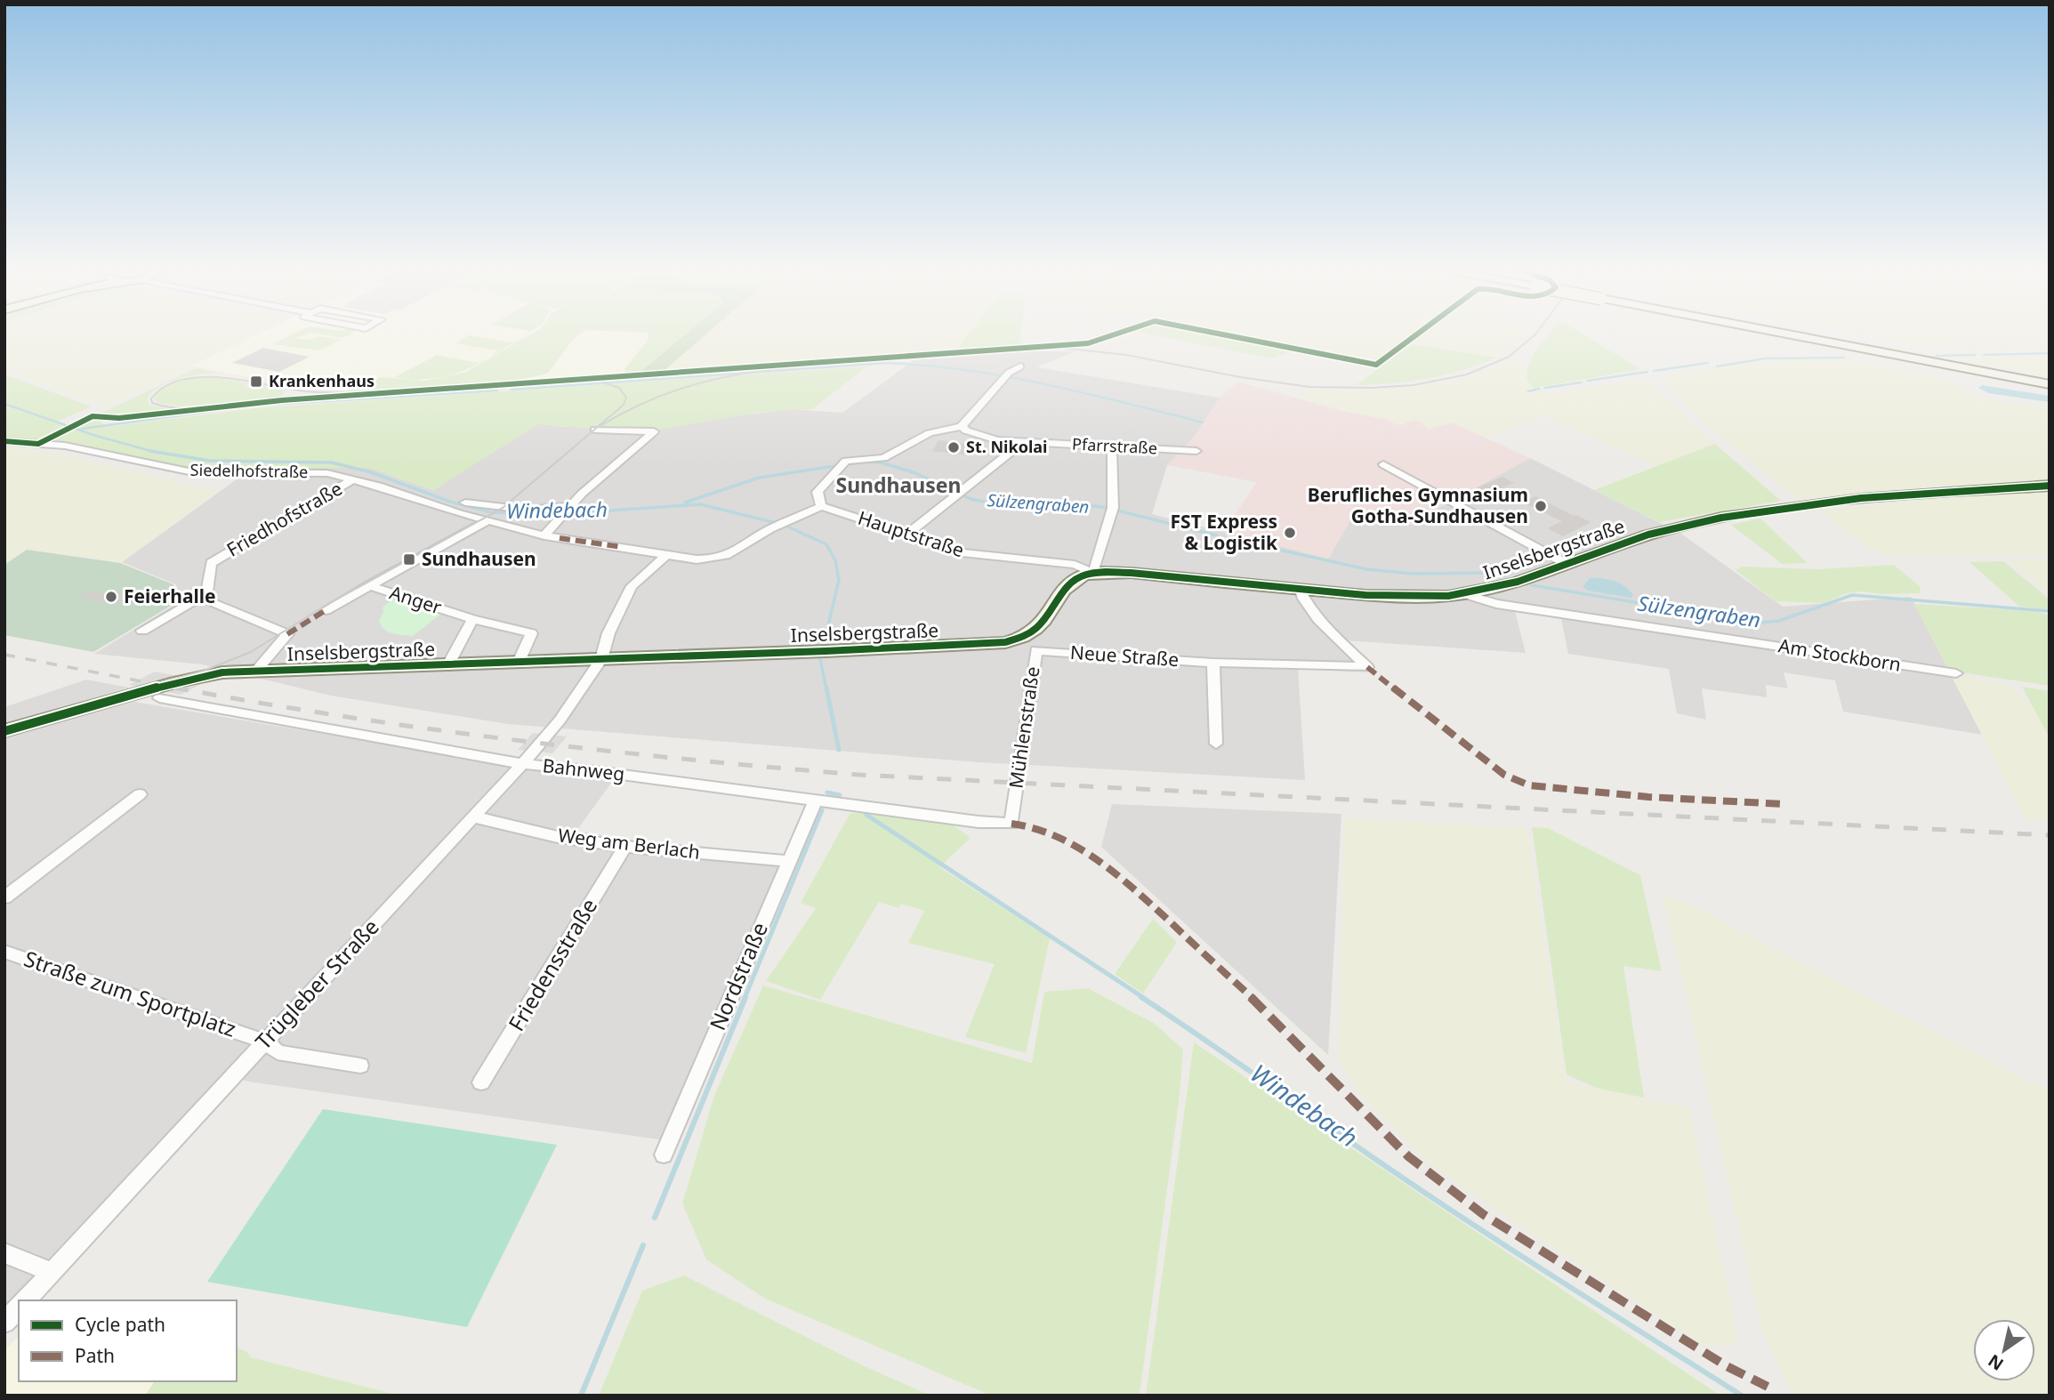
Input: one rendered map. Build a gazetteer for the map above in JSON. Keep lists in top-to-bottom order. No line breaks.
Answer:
{"streets":{"street":["Pfarrstraße","Siedelhofstraße","Friedhofstraße","Hauptstraße","Inselsbergstraße","Anger","Am Stockborn","Neue Straße","Mühlenstraße","Bahnweg","Weg am Berlach","Friedensstraße","Nordstraße","Trügleber Straße","Straße zum Sportplatz"]},"crossings":[["Siedelhofstraße","Friedhofstraße"],["Siedelhofstraße","Trügleber Straße"],["Hauptstraße","Inselsbergstraße"],["Inselsbergstraße","Anger"],["Inselsbergstraße","Am Stockborn"],["Inselsbergstraße","Neue Straße"],["Inselsbergstraße","Mühlenstraße"],["Inselsbergstraße","Trügleber Straße"],["Neue Straße","Mühlenstraße"],["Mühlenstraße","Bahnweg"],["Bahnweg","Nordstraße"],["Bahnweg","Trügleber Straße"],["Weg am Berlach","Friedensstraße"],["Weg am Berlach","Nordstraße"],["Weg am Berlach","Trügleber Straße"],["Trügleber Straße","Straße zum Sportplatz"]],"districts":["Sundhausen"],"water":["Sülzengraben","Windebach"],"places":{"transit":["Krankenhaus","Sundhausen"],"other":["St. Nikolai","Berufliches Gymnasium Gotha-Sundhausen","FST Express & Logistik","Feierhalle"]},"legend":["Cycle path","Path"],"north":"bottom left"}
